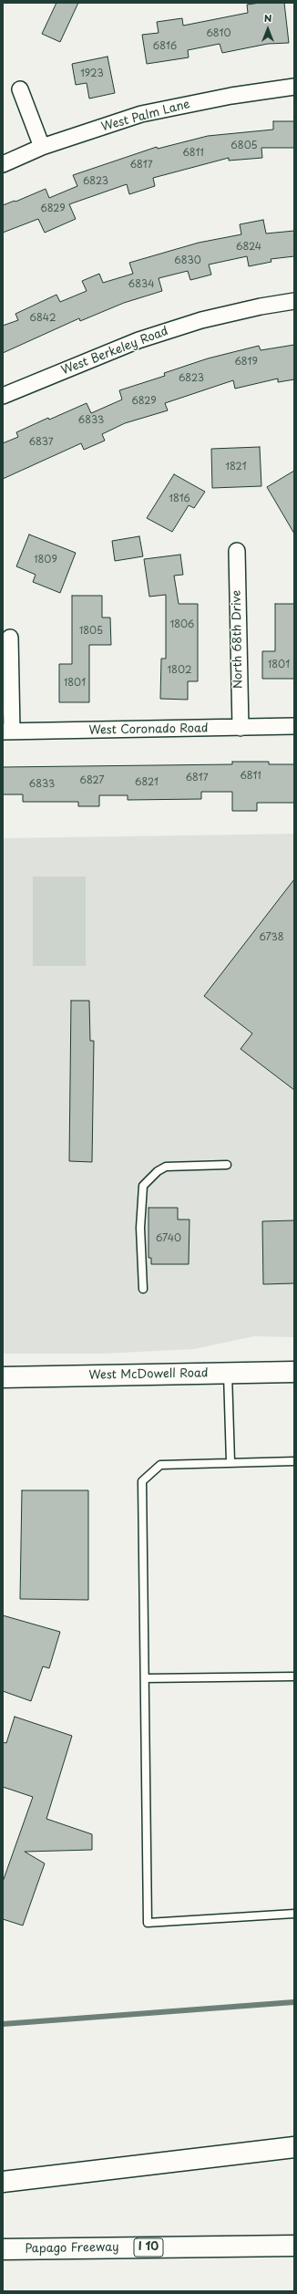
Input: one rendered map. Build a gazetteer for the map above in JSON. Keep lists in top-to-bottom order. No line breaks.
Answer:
{"streets":{"main road":["West McDowell Road","I 10","Papago Freeway"],"street":["West Palm Lane","West Berkeley Road","North 68th Drive","West Coronado Road"]},"crossings":[["North 68th Drive","West Coronado Road"]],"house_numbers":["6810","6816","1923","6805","6811","6817","6823","6829","6824","6830","6834","6842","6819","6823","6829","6833","6837","1821","1816","1809","1806","1805","1801","1802","1801","6811","6817","6827","6821","6833","6738","6740"],"north":"top"}
